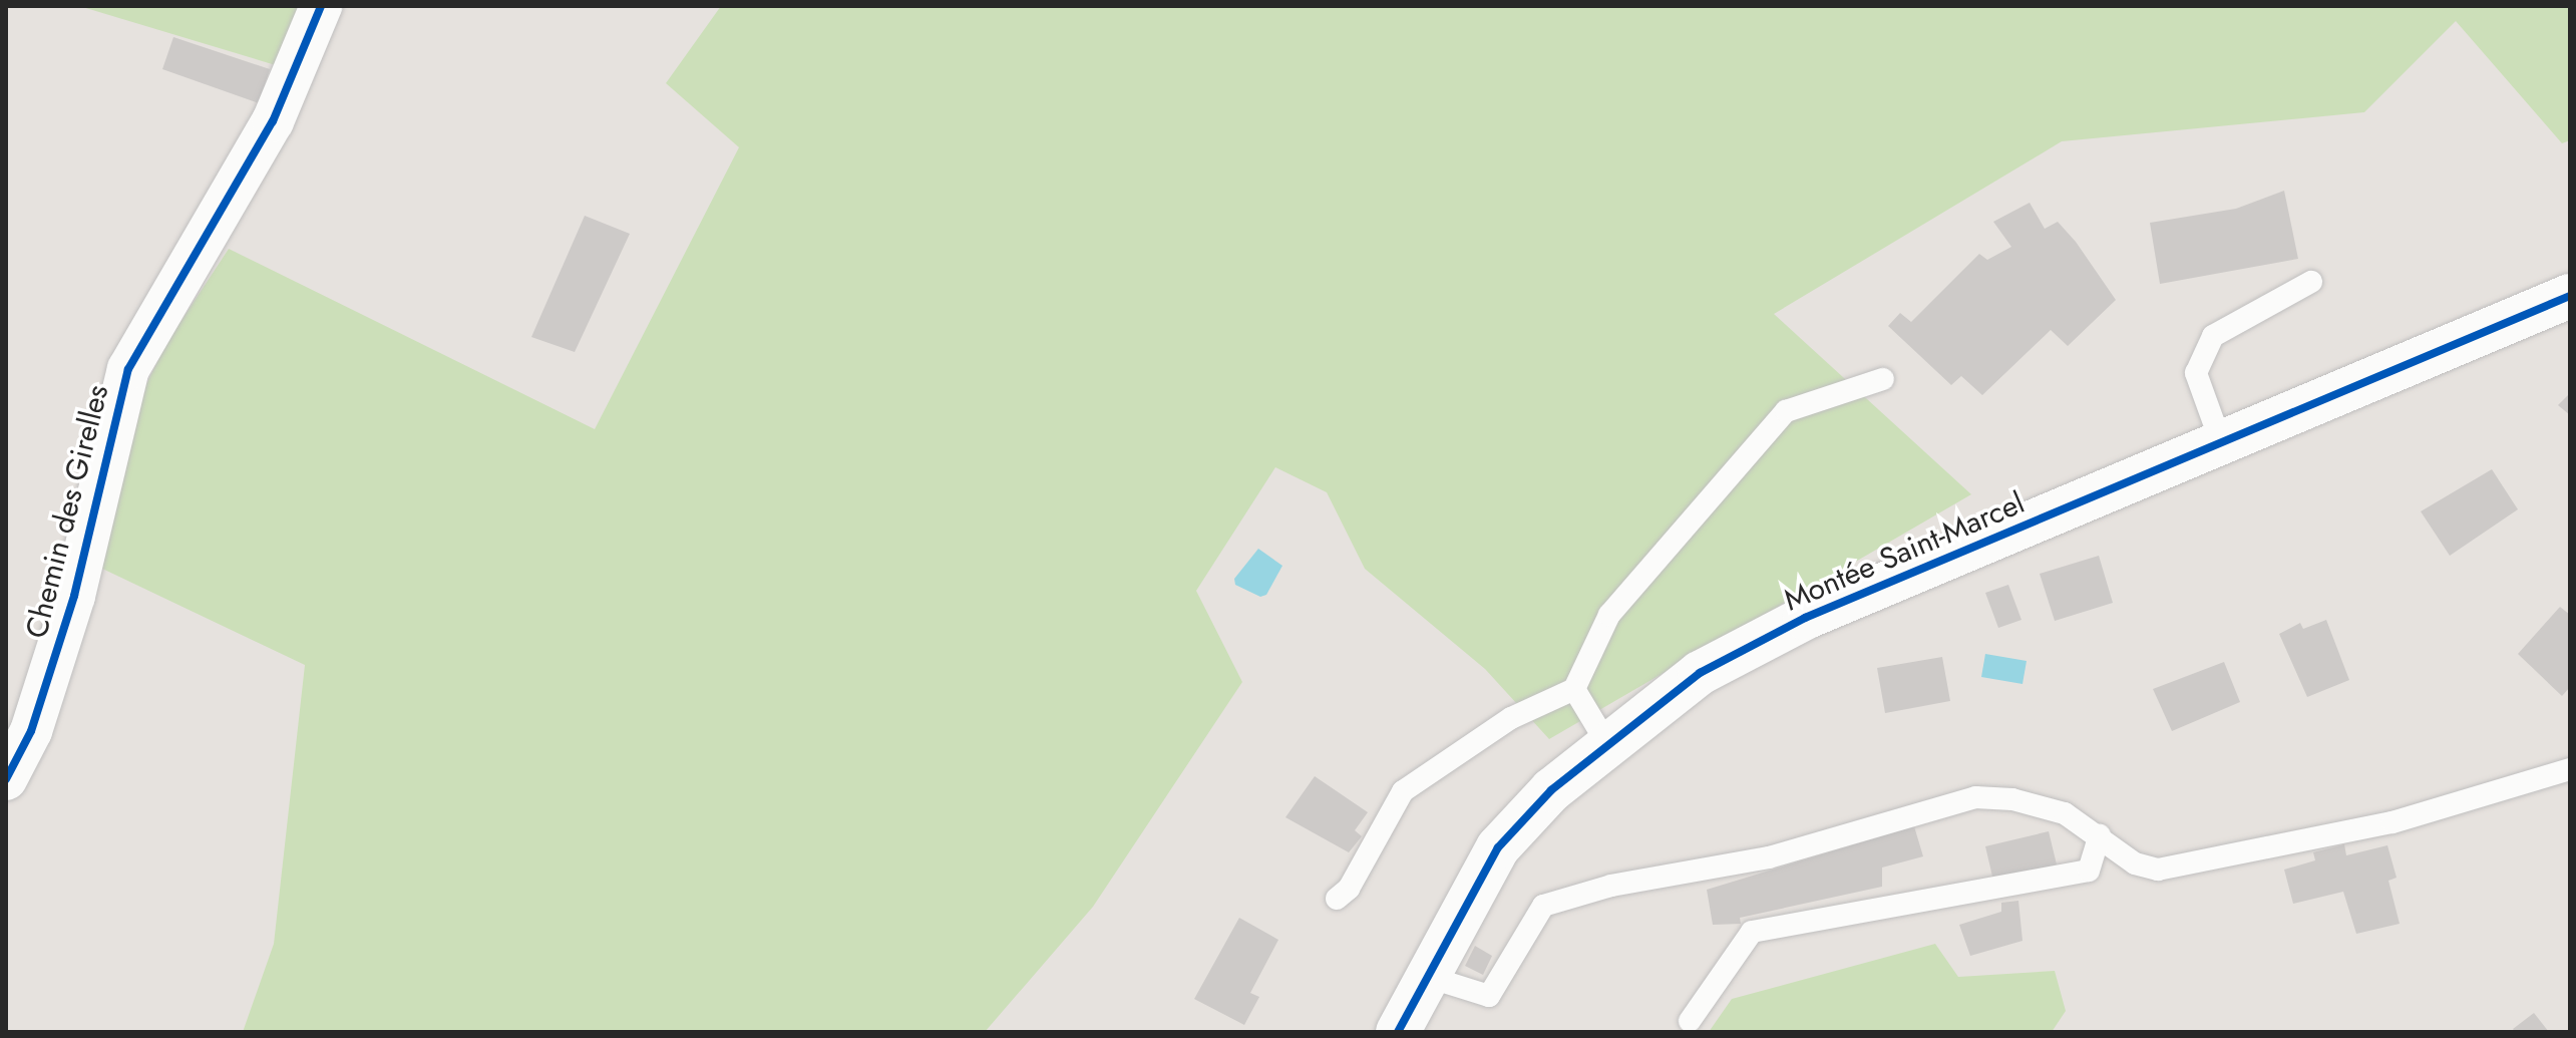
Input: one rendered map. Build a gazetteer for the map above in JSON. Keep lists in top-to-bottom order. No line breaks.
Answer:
{"streets":{"main road":["Montée Saint-Marcel"],"street":["Chemin des Girelles"]}}
